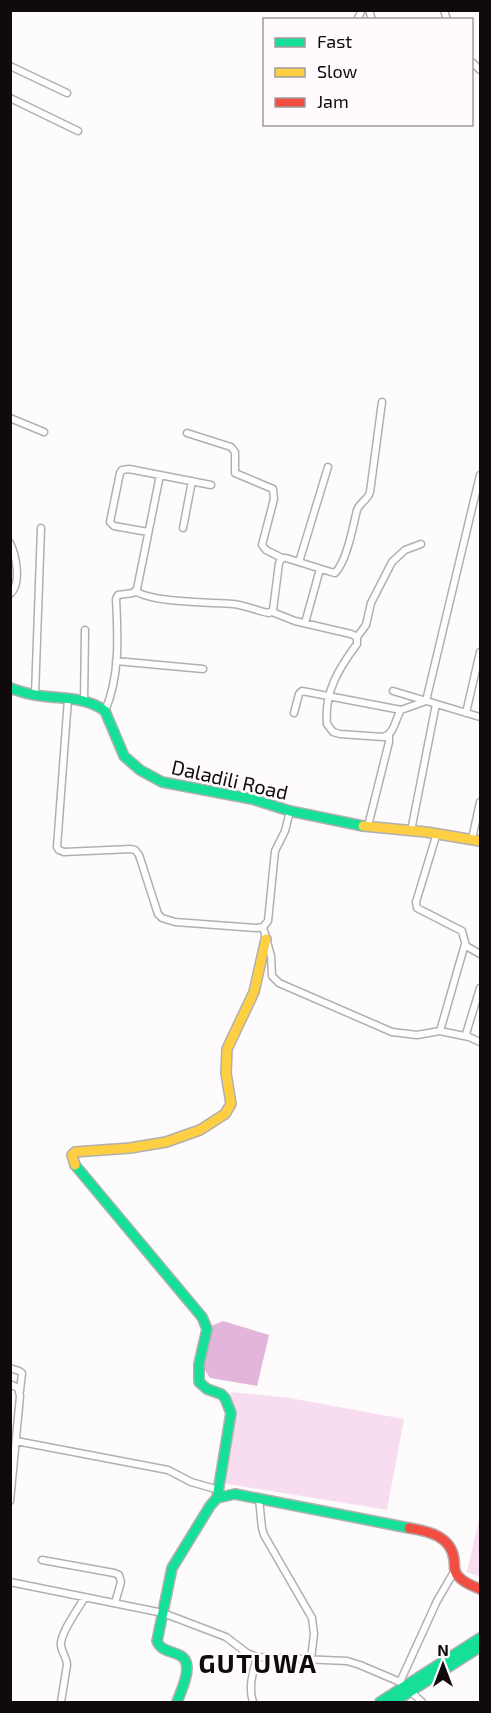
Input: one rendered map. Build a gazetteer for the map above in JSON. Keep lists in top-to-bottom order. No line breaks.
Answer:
{"streets":{"street":["Daladili Road"]},"districts":["GUTUWA"],"legend":["Fast","Slow","Jam"],"north":"top"}
